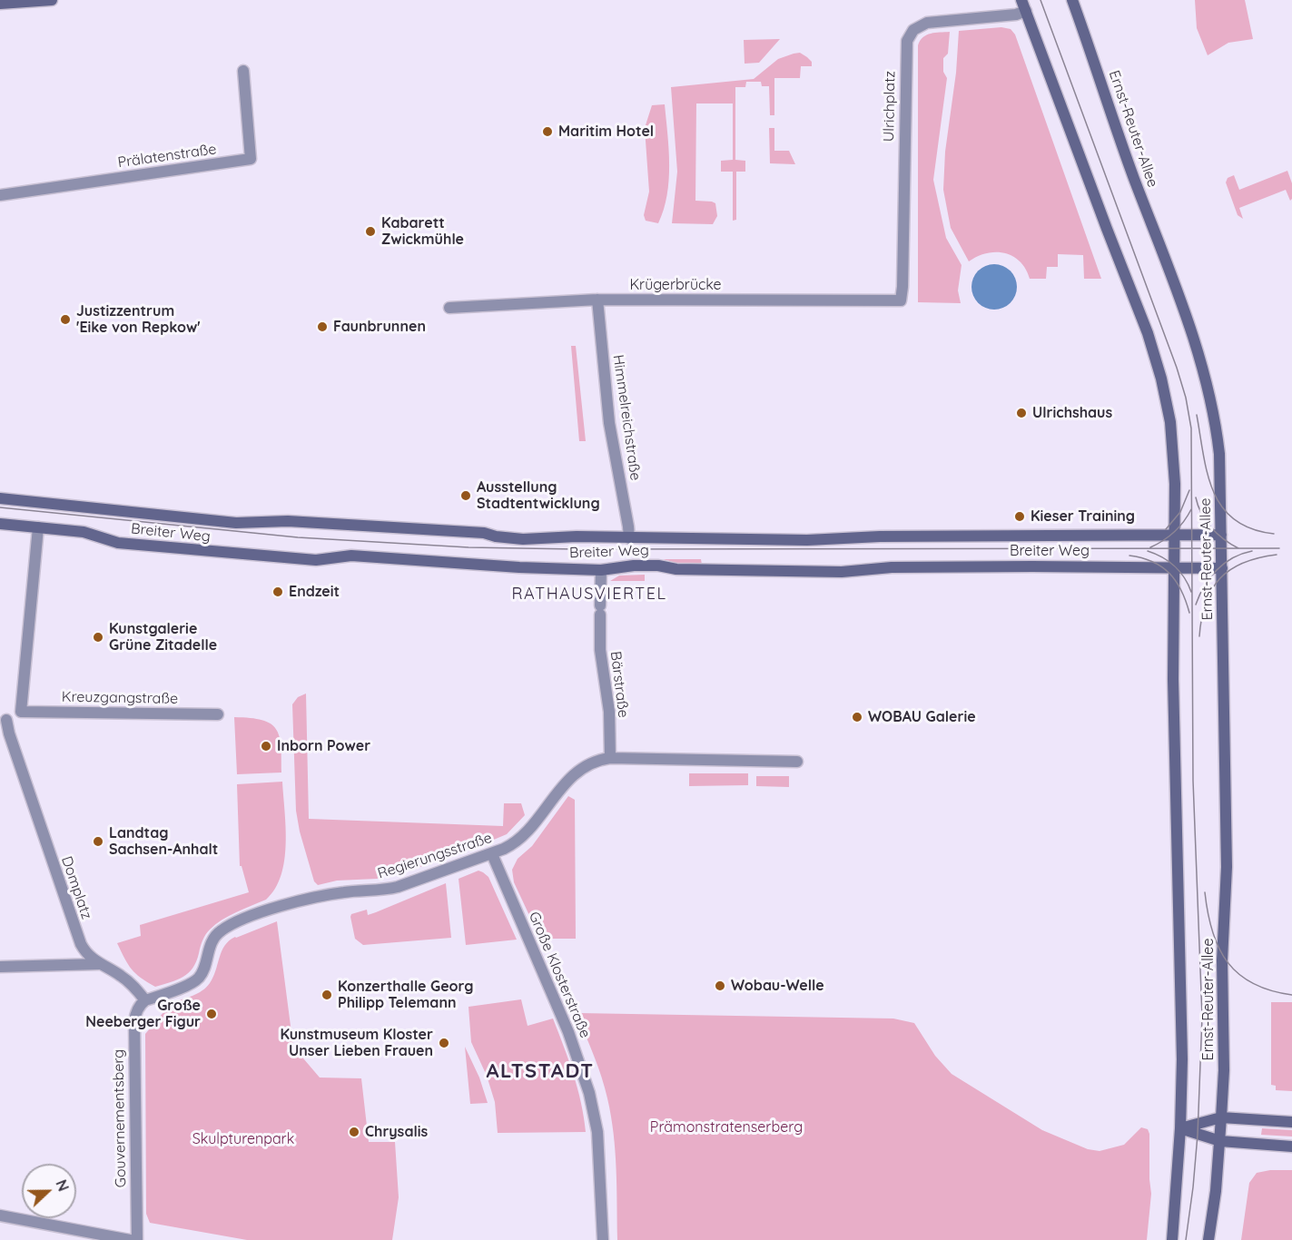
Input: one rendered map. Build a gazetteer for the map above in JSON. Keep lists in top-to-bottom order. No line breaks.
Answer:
{"streets":{"main road":["Ernst-Reuter-Allee","Breiter Weg"],"street":["Ulrichplatz","Prälatenstraße","Krügerbrücke","Himmelreichstraße","Bärstraße","Kreuzgangstraße","Regierungsstraße","Domplatz","Große Klosterstraße","Gouvernementsberg"]},"crossings":[["Ulrichplatz","Ernst-Reuter-Allee"],["Ulrichplatz","Krügerbrücke"],["Ernst-Reuter-Allee","Breiter Weg"],["Krügerbrücke","Himmelreichstraße"],["Himmelreichstraße","Breiter Weg"],["Breiter Weg","Bärstraße"],["Bärstraße","Regierungsstraße"],["Kreuzgangstraße","Domplatz"],["Regierungsstraße","Große Klosterstraße"],["Regierungsstraße","Gouvernementsberg"]],"districts":["RATHAUSVIERTEL","ALTSTADT"],"parks":["Prämonstratenserberg","Skulpturenpark"],"places":["Maritim Hotel","Kabarett Zwickmühle","Justizzentrum 'Eike von Repkow'","Faunbrunnen","Ulrichshaus","Ausstellung Stadtentwicklung","Kieser Training","Endzeit","Kunstgalerie Grüne Zitadelle","WOBAU Galerie","Inborn Power","Landtag Sachsen-Anhalt","Wobau-Welle","Konzerthalle Georg Philipp Telemann","Große Neeberger Figur","Kunstmuseum Kloster Unser Lieben Frauen","Chrysalis"],"north":"right"}
